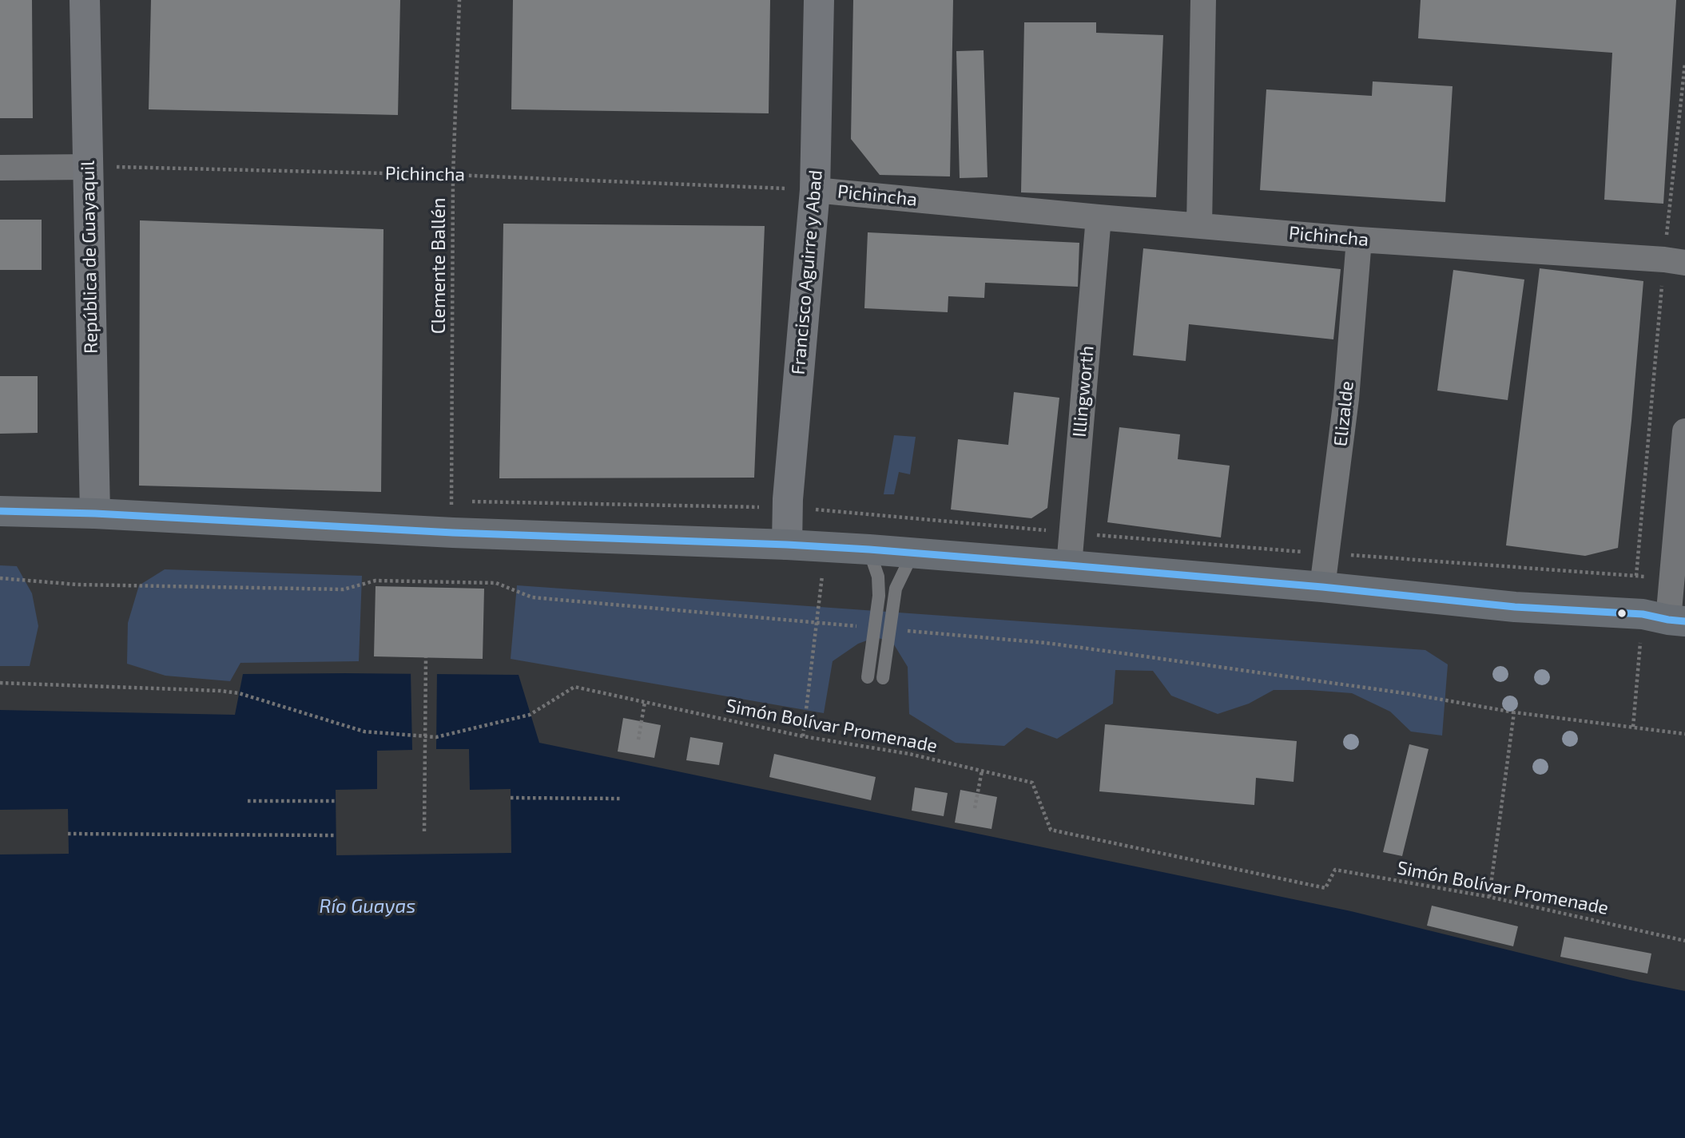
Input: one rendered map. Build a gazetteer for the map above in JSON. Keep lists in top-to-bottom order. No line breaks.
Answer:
{"streets":{"street":["Pichincha","República de Guayaquil","Francisco Aguirre y Abad","Illingworth","Elizalde"],"path":["Clemente Ballén","Simón Bolívar Promenade"]},"crossings":[["Pichincha","República de Guayaquil"],["Pichincha","Clemente Ballén"],["Pichincha","Francisco Aguirre y Abad"],["Pichincha","Illingworth"],["Pichincha","Elizalde"]],"water":["Río Guayas"]}
